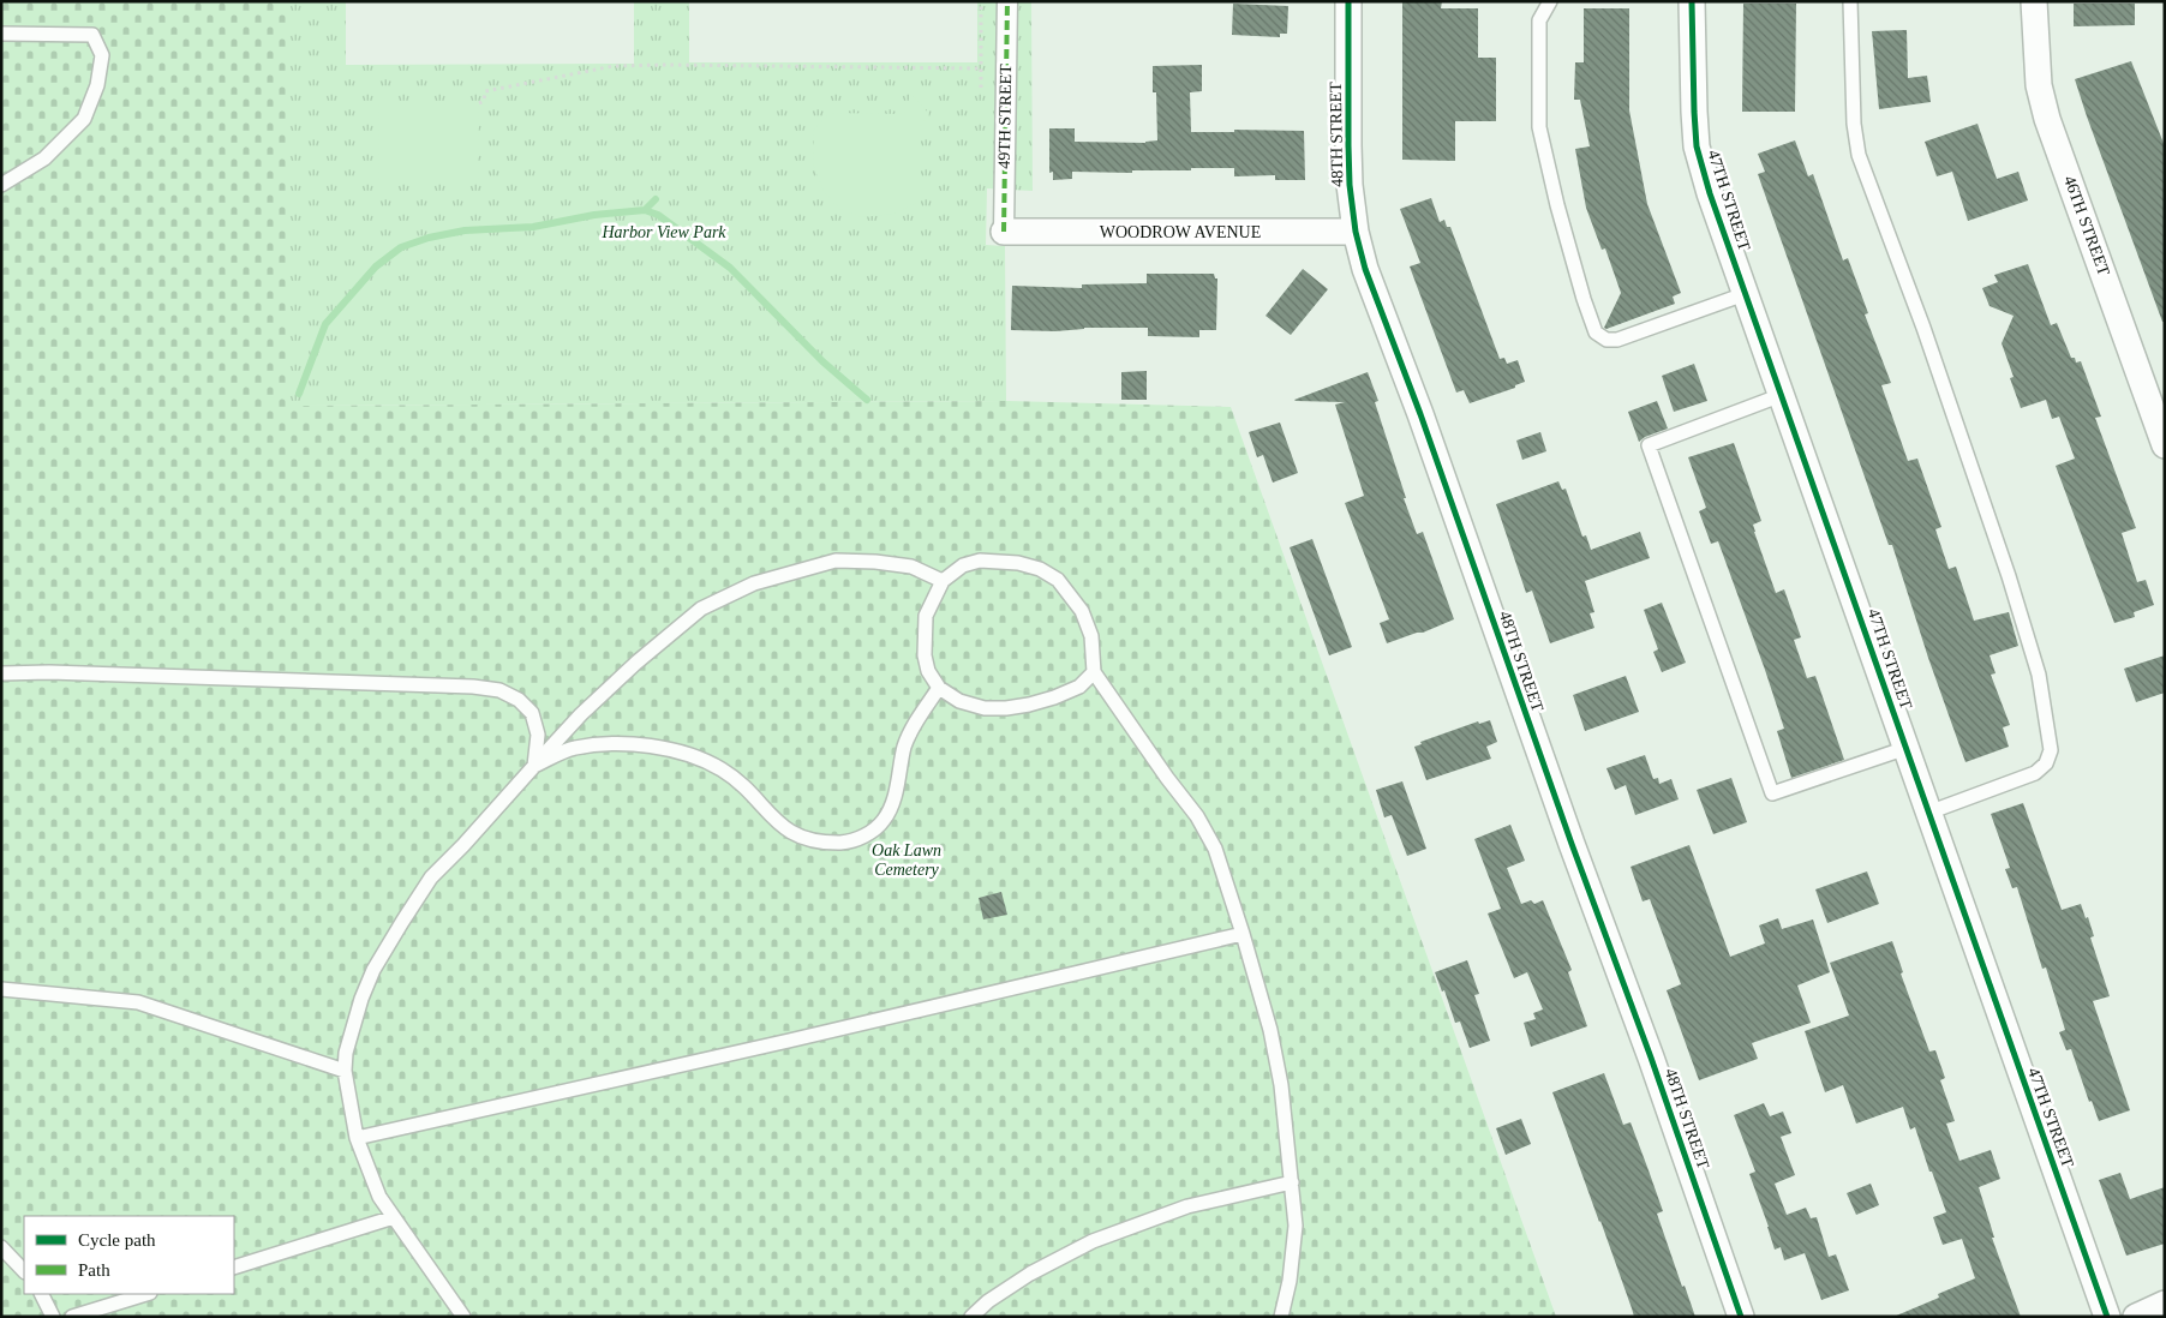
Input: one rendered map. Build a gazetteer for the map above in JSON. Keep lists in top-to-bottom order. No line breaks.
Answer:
{"streets":{"street":["49TH STREET","48TH STREET","47TH STREET","46TH STREET","WOODROW AVENUE"]},"crossings":[["49TH STREET","WOODROW AVENUE"],["48TH STREET","WOODROW AVENUE"]],"parks":["Harbor View Park","Oak Lawn Cemetery"],"legend":["Cycle path","Path"]}
